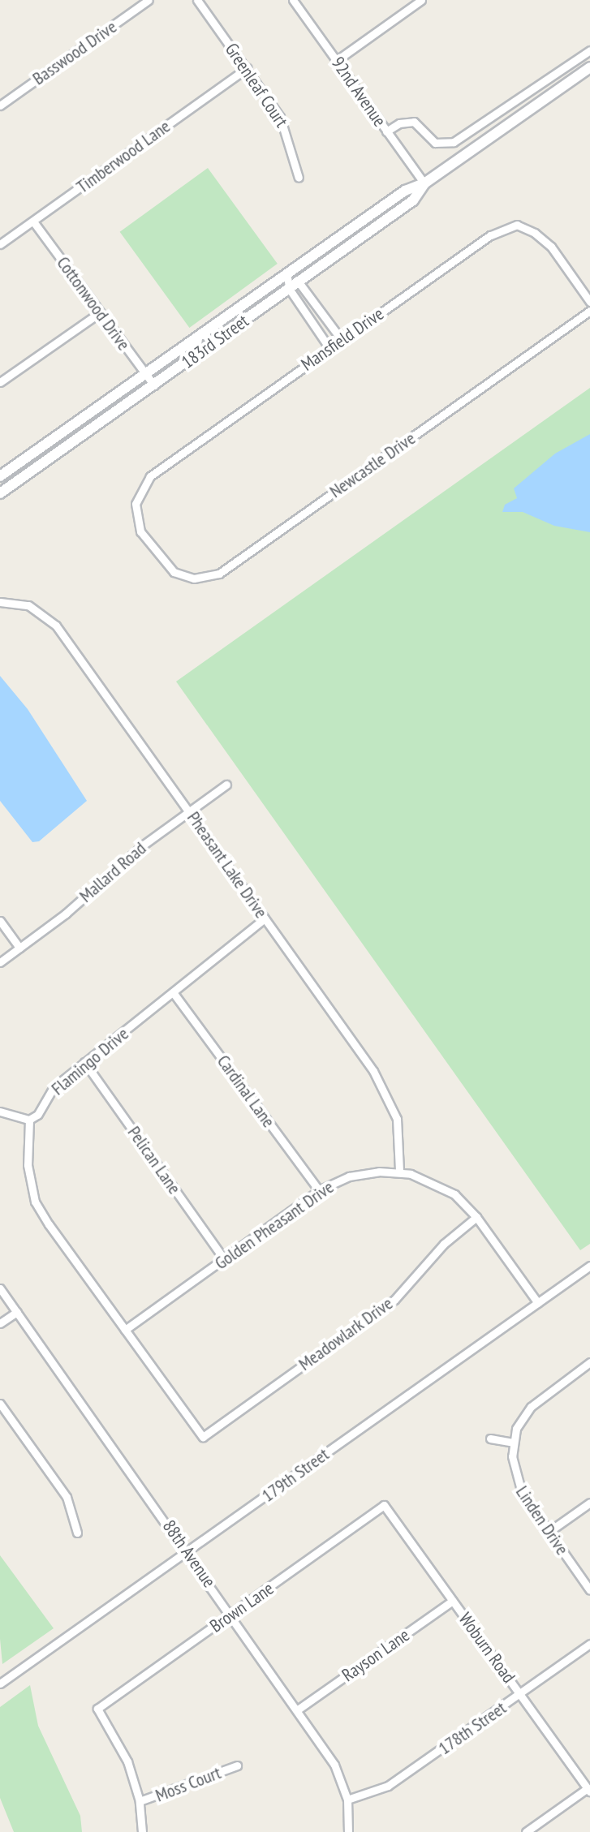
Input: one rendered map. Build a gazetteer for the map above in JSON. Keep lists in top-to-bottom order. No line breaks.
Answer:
{"streets":{"street":["Basswood Drive","Greenleaf Court","92nd Avenue","Timberwood Lane","Cottonwood Drive","Mansfield Drive","183rd Street","Newcastle Drive","Pheasant Lake Drive","Mallard Road","Flamingo Drive","Cardinal Lane","Pelican Lane","Golden Pheasant Drive","Meadowlark Drive","179th Street","Linden Drive","88th Avenue","Brown Lane","Woburn Road","Rayson Lane","178th Street","Moss Court"]},"crossings":[["Greenleaf Court","Timberwood Lane"],["92nd Avenue","183rd Street"],["Timberwood Lane","Cottonwood Drive"],["Cottonwood Drive","183rd Street"],["Mansfield Drive","Newcastle Drive"],["Pheasant Lake Drive","Mallard Road"],["Pheasant Lake Drive","Flamingo Drive"],["Pheasant Lake Drive","Golden Pheasant Drive"],["Flamingo Drive","Cardinal Lane"],["Flamingo Drive","Pelican Lane"],["Cardinal Lane","Golden Pheasant Drive"],["Pelican Lane","Golden Pheasant Drive"],["Golden Pheasant Drive","Meadowlark Drive"],["Golden Pheasant Drive","179th Street"],["179th Street","88th Avenue"],["88th Avenue","Brown Lane"],["88th Avenue","Rayson Lane"],["88th Avenue","178th Street"],["Brown Lane","Woburn Road"],["Brown Lane","Moss Court"],["Woburn Road","Rayson Lane"],["Woburn Road","178th Street"]]}
